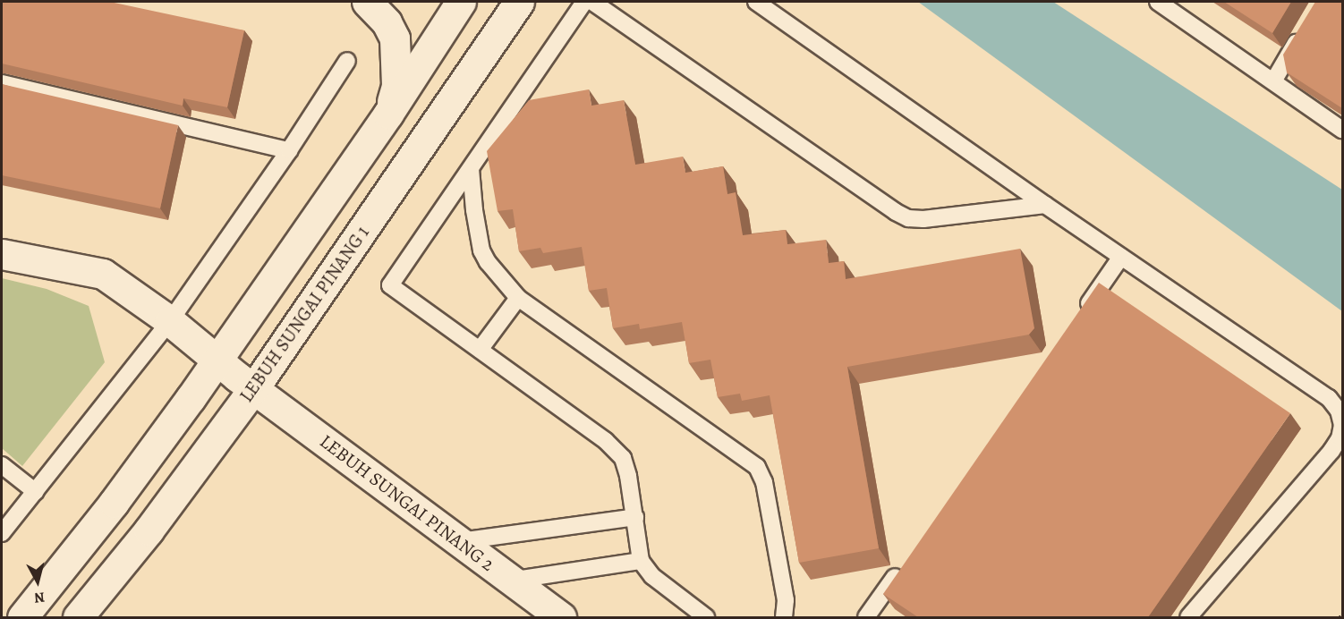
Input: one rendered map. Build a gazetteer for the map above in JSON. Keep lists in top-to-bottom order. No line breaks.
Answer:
{"streets":{"street":["LEBUH SUNGAI PINANG 1","LEBUH SUNGAI PINANG 2"]},"crossings":[["LEBUH SUNGAI PINANG 1","LEBUH SUNGAI PINANG 2"]],"north":"bottom"}
